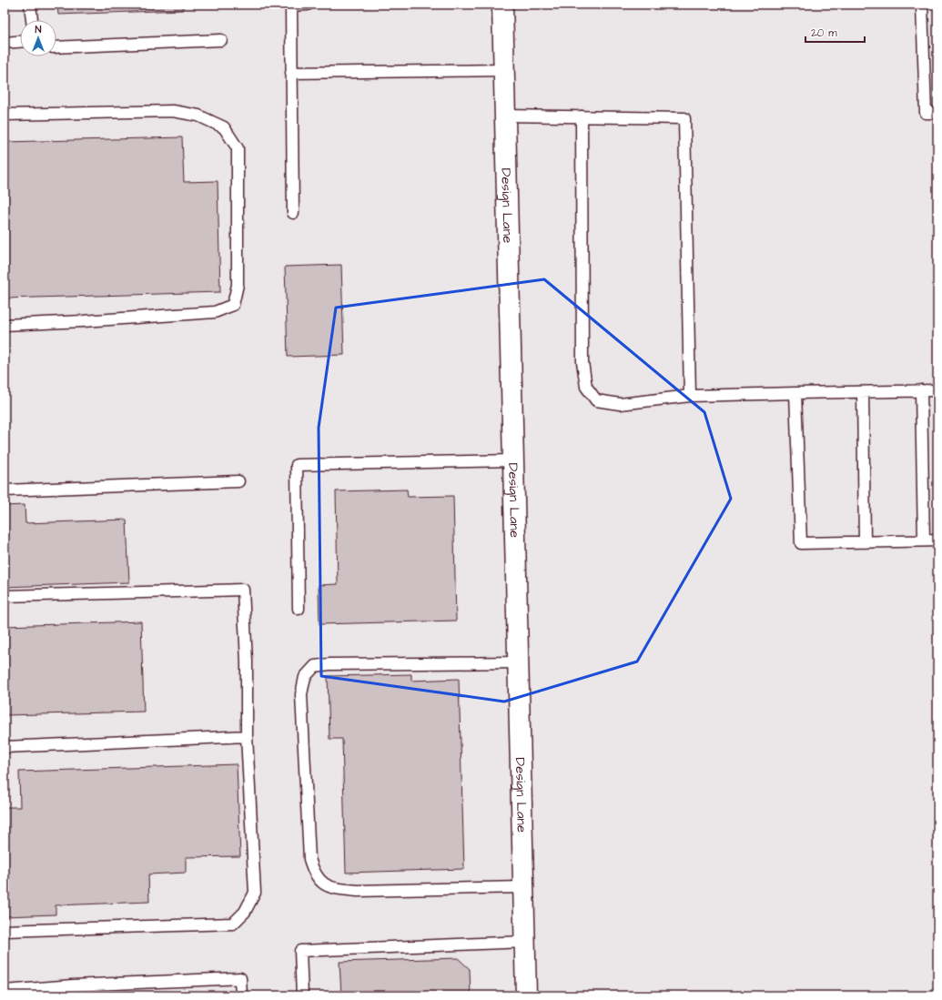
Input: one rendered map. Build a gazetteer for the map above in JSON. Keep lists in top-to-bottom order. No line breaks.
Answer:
{"streets":{"street":["Design Lane"]},"scale_bar":"20 m","north":"top"}
